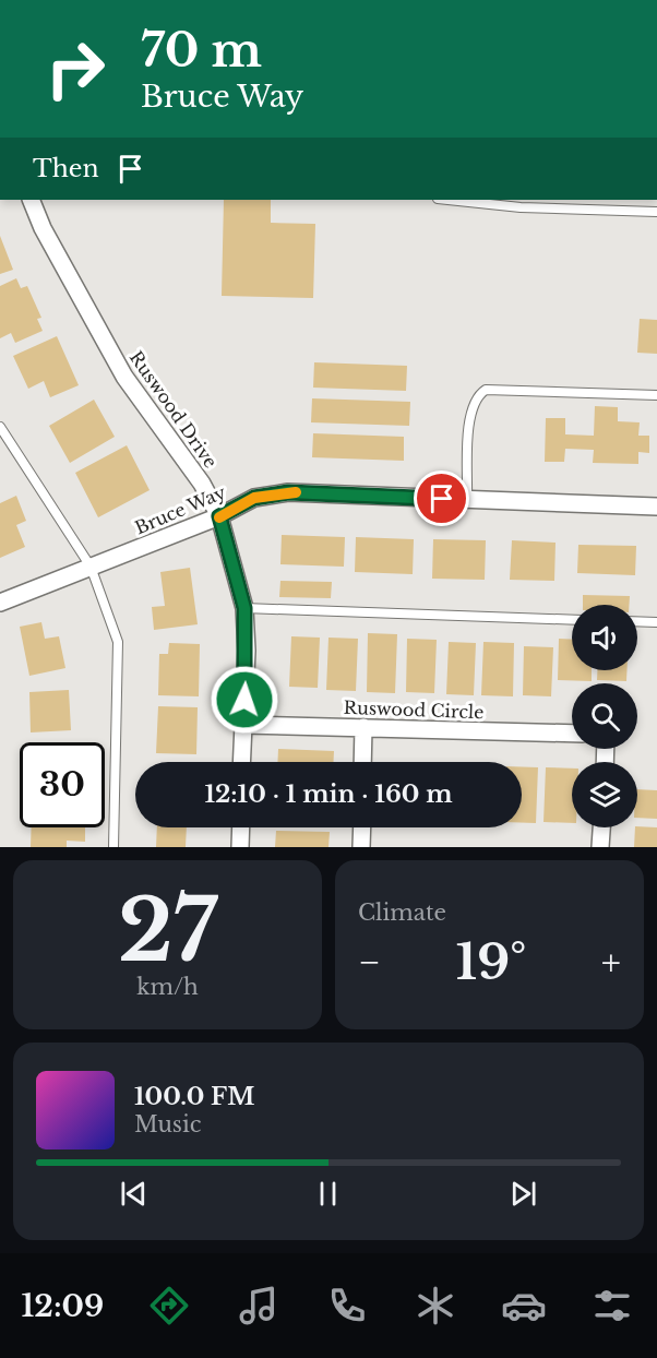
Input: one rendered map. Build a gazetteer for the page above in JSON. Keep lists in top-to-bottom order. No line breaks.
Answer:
{"streets":{"street":["Ruswood Drive","Bruce Way","Ruswood Circle"]},"crossings":[["Ruswood Drive","Bruce Way"],["Ruswood Drive","Ruswood Circle"]],"page":{"turn":["70 m","Bruce Way"],"then":"Then","limit":"30","trip":"12:10 · 1 min · 160 m","tile":[["27","km/h"],"Climate"],"heat":["−","19°","+"],"song":["100.0 FM","Music"],"tabs":"12:09"}}
